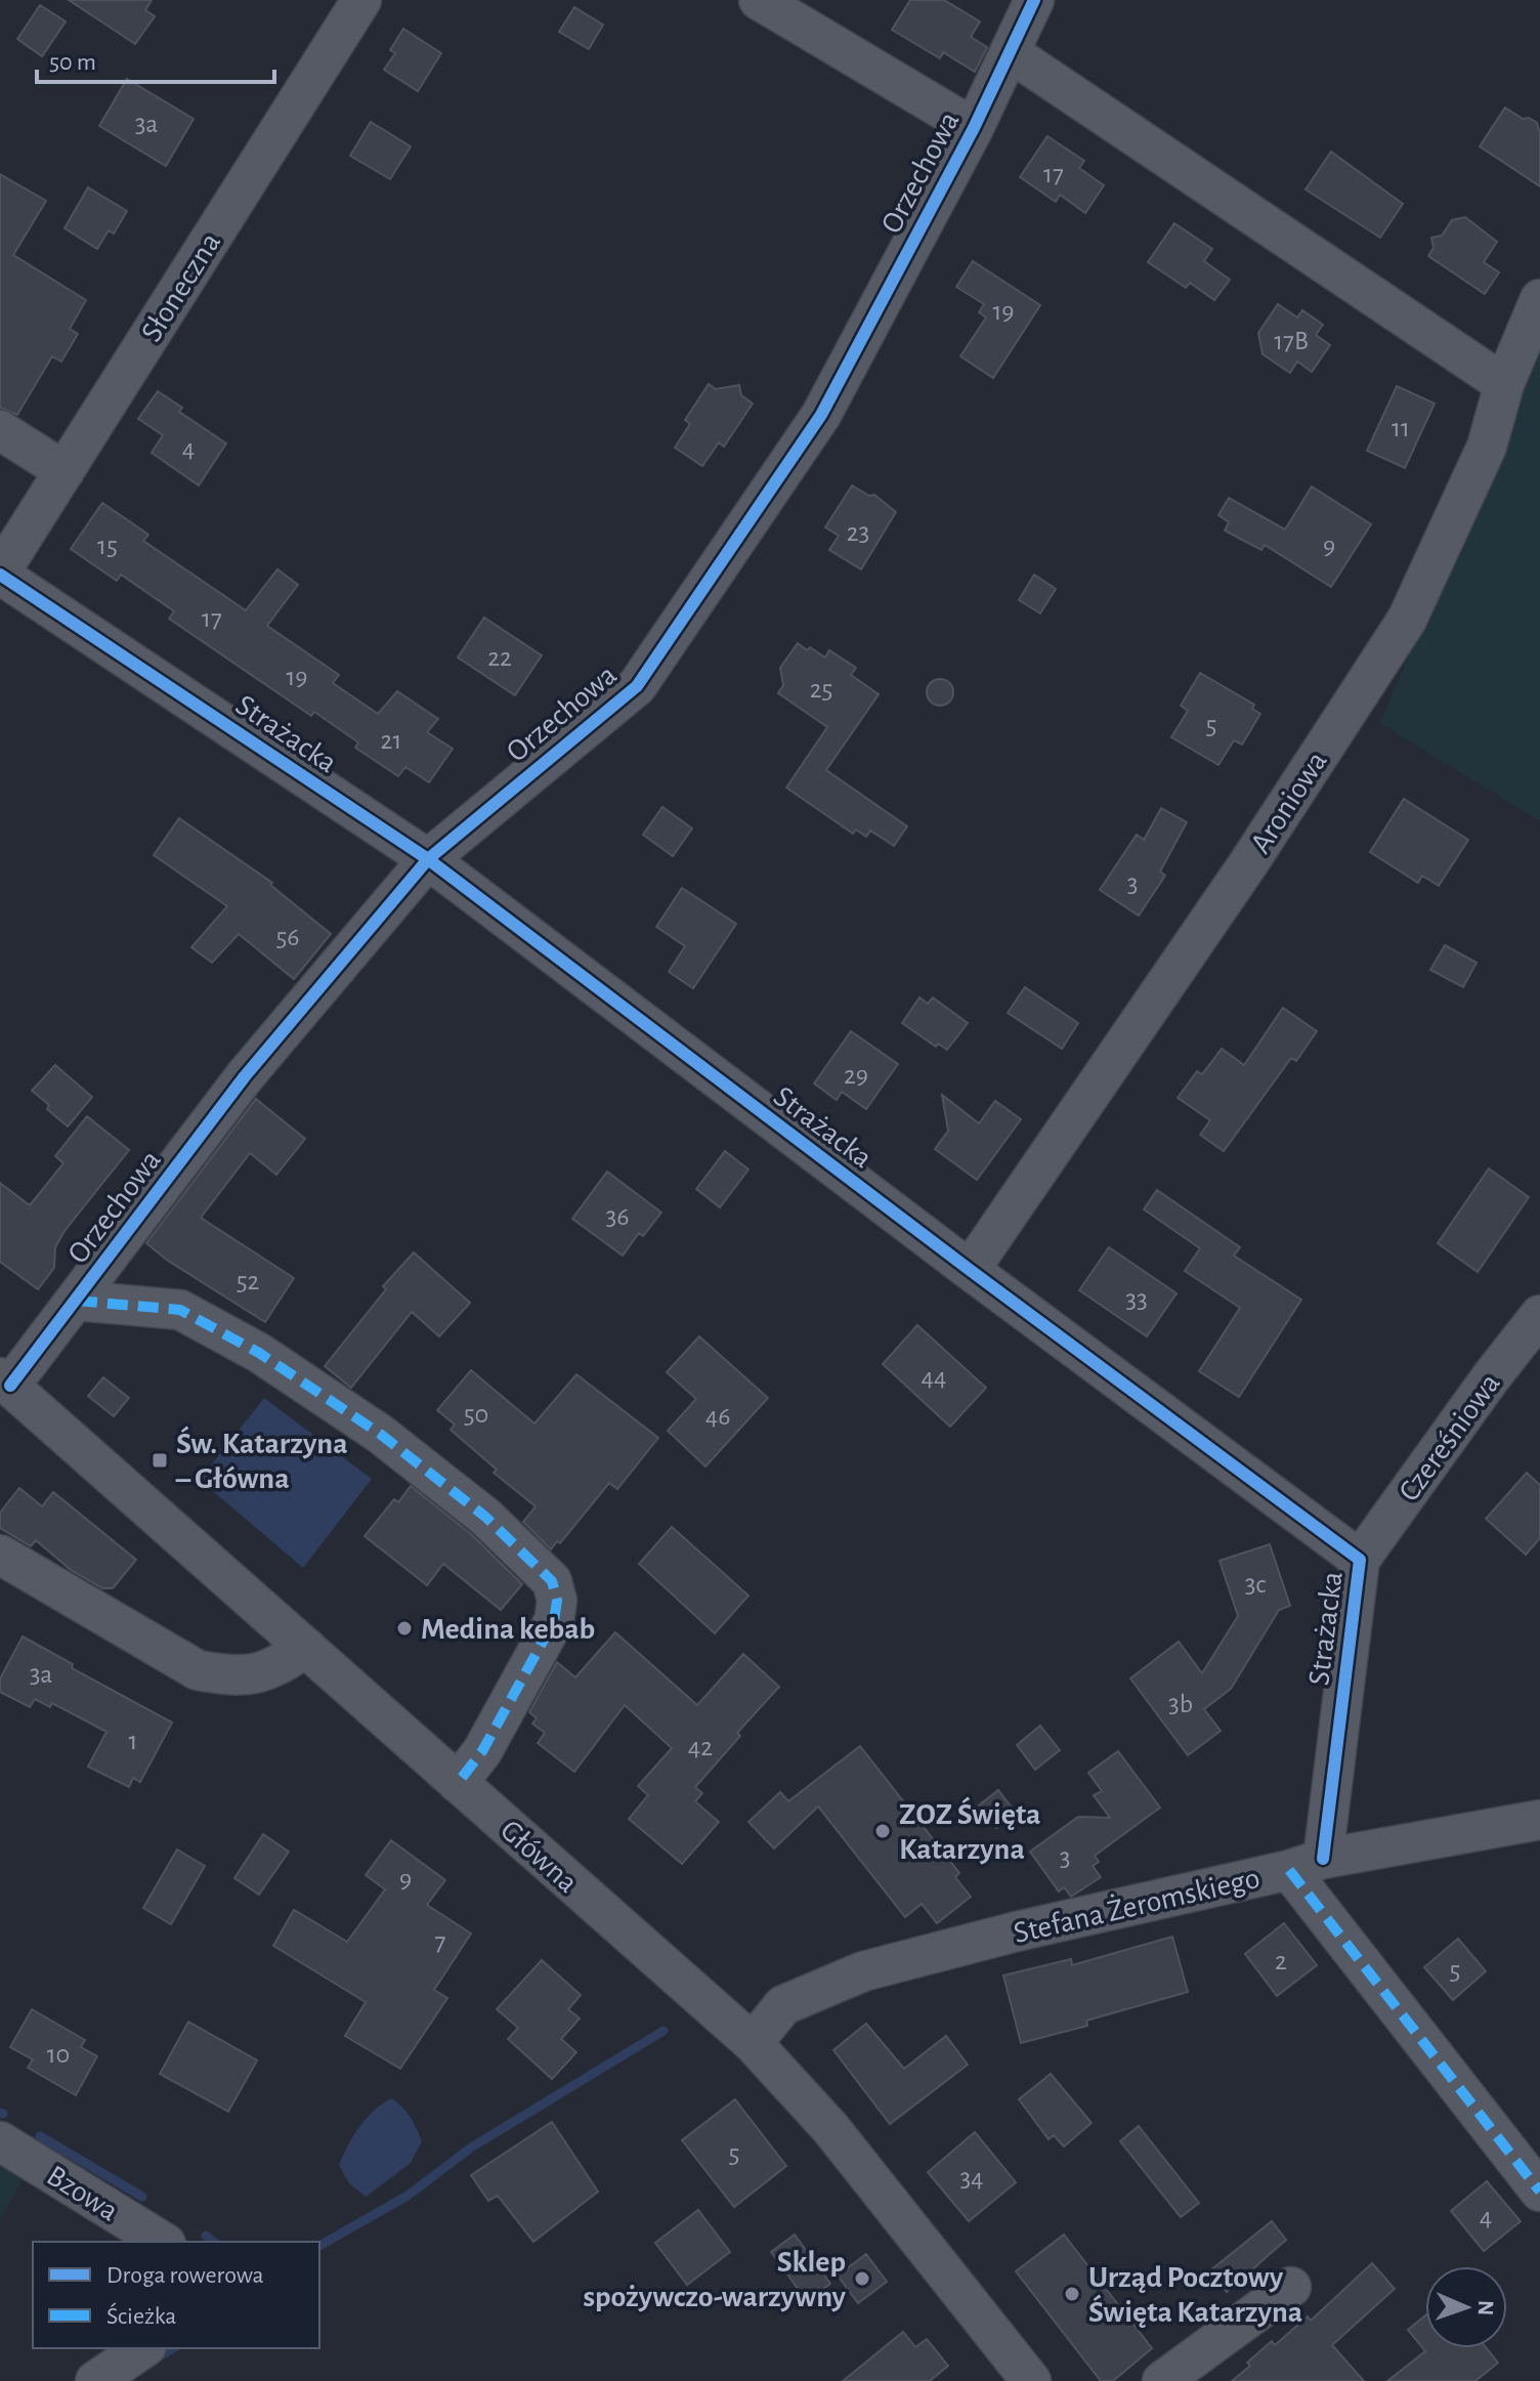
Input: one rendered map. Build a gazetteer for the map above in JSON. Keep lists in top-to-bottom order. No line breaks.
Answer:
{"streets":{"street":["Orzechowa","Słoneczna","Strażacka","Aroniowa","Czereśniowa","Główna","Stefana Żeromskiego","Bzowa"]},"crossings":[["Orzechowa","Strażacka"],["Orzechowa","Główna"],["Słoneczna","Strażacka"],["Strażacka","Aroniowa"],["Strażacka","Czereśniowa"],["Strażacka","Stefana Żeromskiego"],["Główna","Stefana Żeromskiego"]],"places":{"transit":["Św. Katarzyna – Główna"],"other":["Medina kebab","ZOZ Święta Katarzyna","Sklep spożywczo-warzywny","Urząd Pocztowy Święta Katarzyna"]},"house_numbers":["3a","17","19","17B","11","4","23","15","9","17","22","19","25","5","21","3","56","29","36","52","33","44","50","46","3c","3a","3b","1","42","3","9","7","2","5","10","5","34","4"],"legend":["Droga rowerowa","Ścieżka"],"scale_bar":"50 m","north":"right"}
